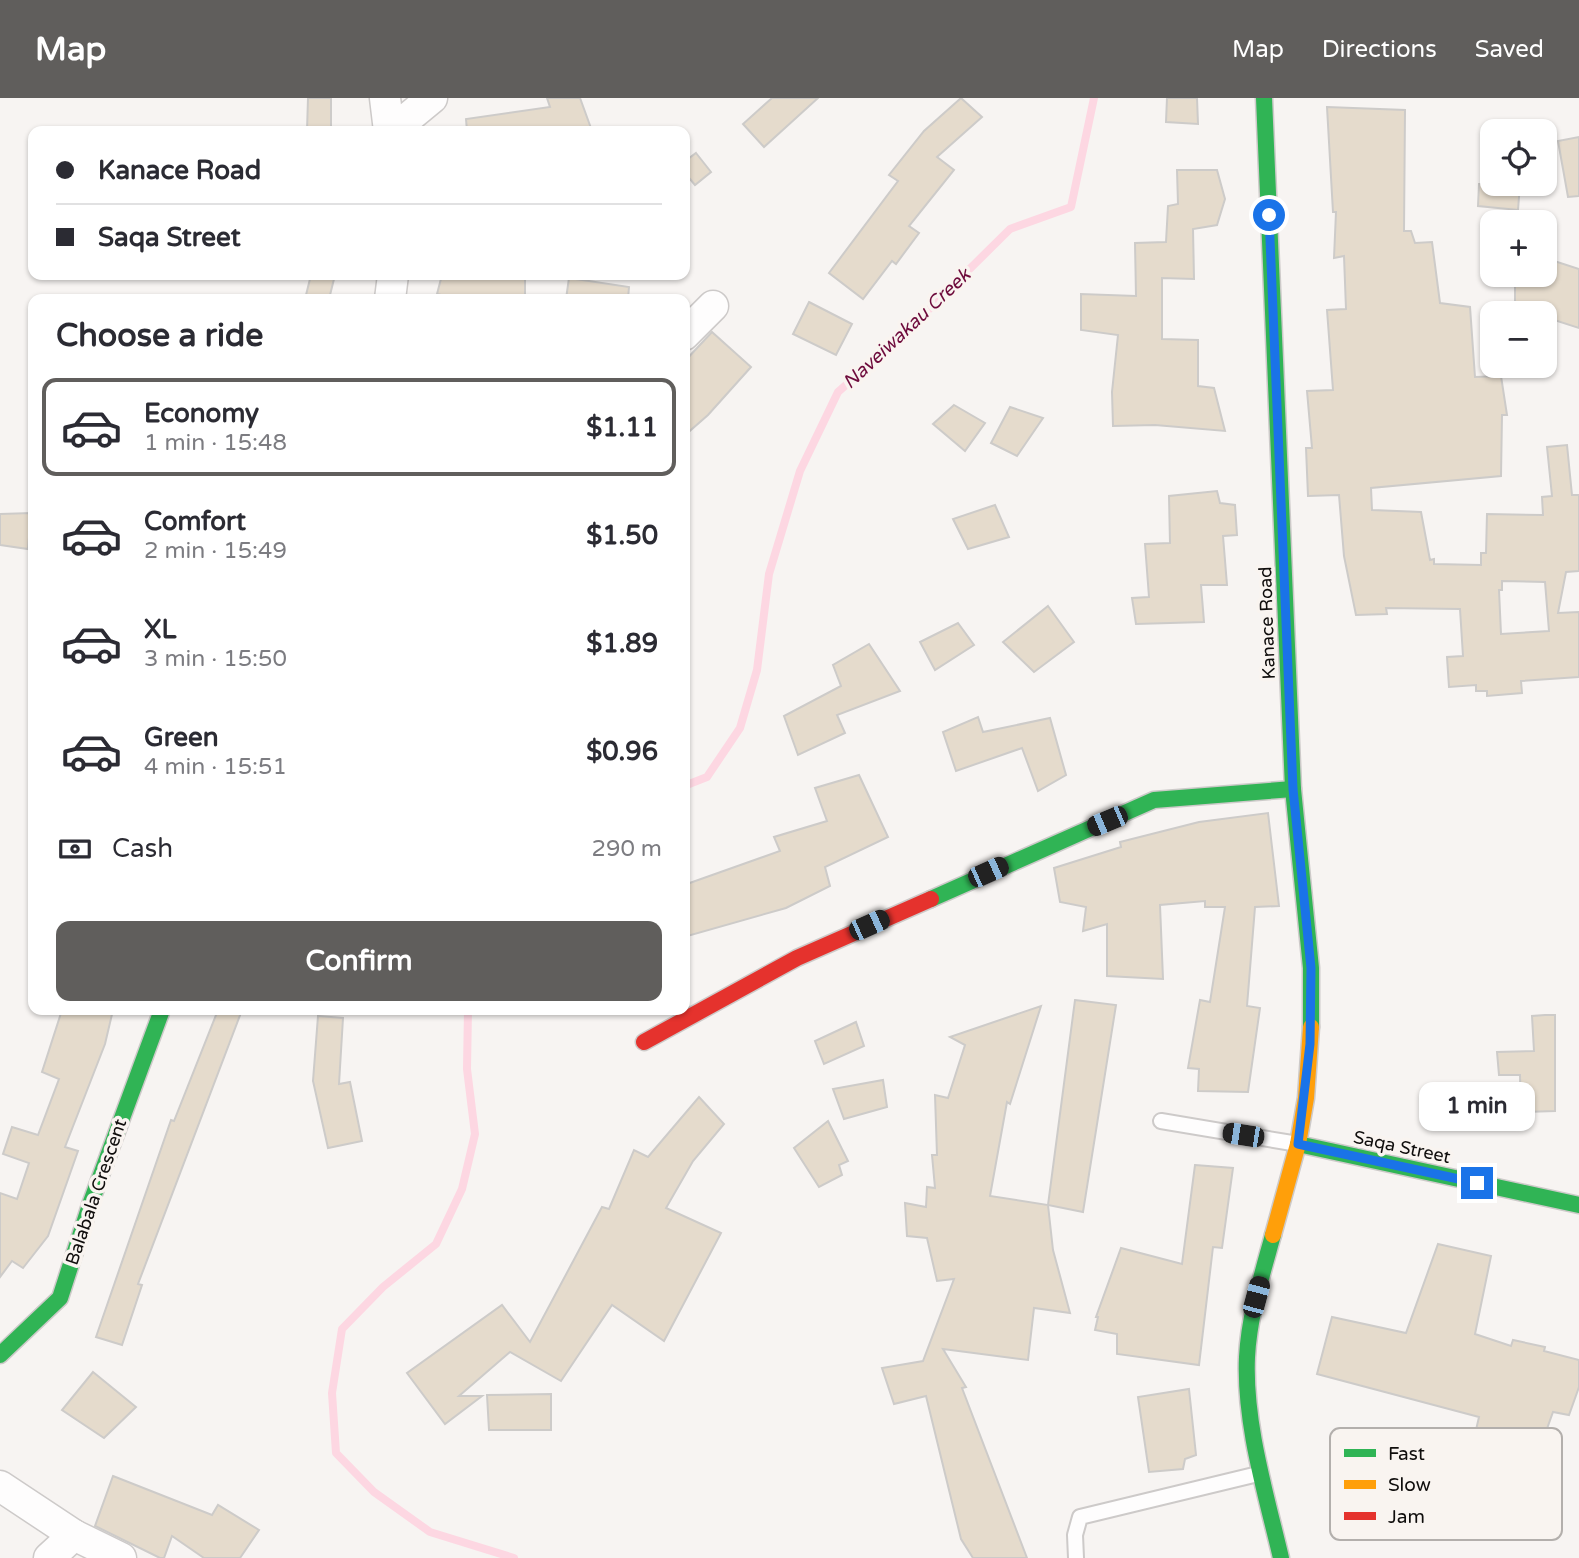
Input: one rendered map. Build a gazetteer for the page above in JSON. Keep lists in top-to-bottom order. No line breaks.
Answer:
{"streets":{"street":["Kanace Road","Saqa Street","Balabala Crescent"]},"crossings":[["Kanace Road","Saqa Street"]],"water":["Naveiwakau Creek"],"legend":["Fast","Slow","Jam"],"page":{"header":"Map","nav":["Map","Directions","Saved"],"map_buttons":["+","−"],"banner":["Kanace Road","Saqa Street"],"heading":"Choose a ride","list":[{"name":"Economy","note":"1 min · 15:48","value":"$1.11"},{"name":"Comfort","note":"2 min · 15:49","value":"$1.50"},{"name":"XL","note":"3 min · 15:50","value":"$1.89"},{"name":"Green","note":"4 min · 15:51","value":"$0.96"}],"pay":["Cash","290 m"],"buttons":"Confirm","bubble":"1 min"}}
